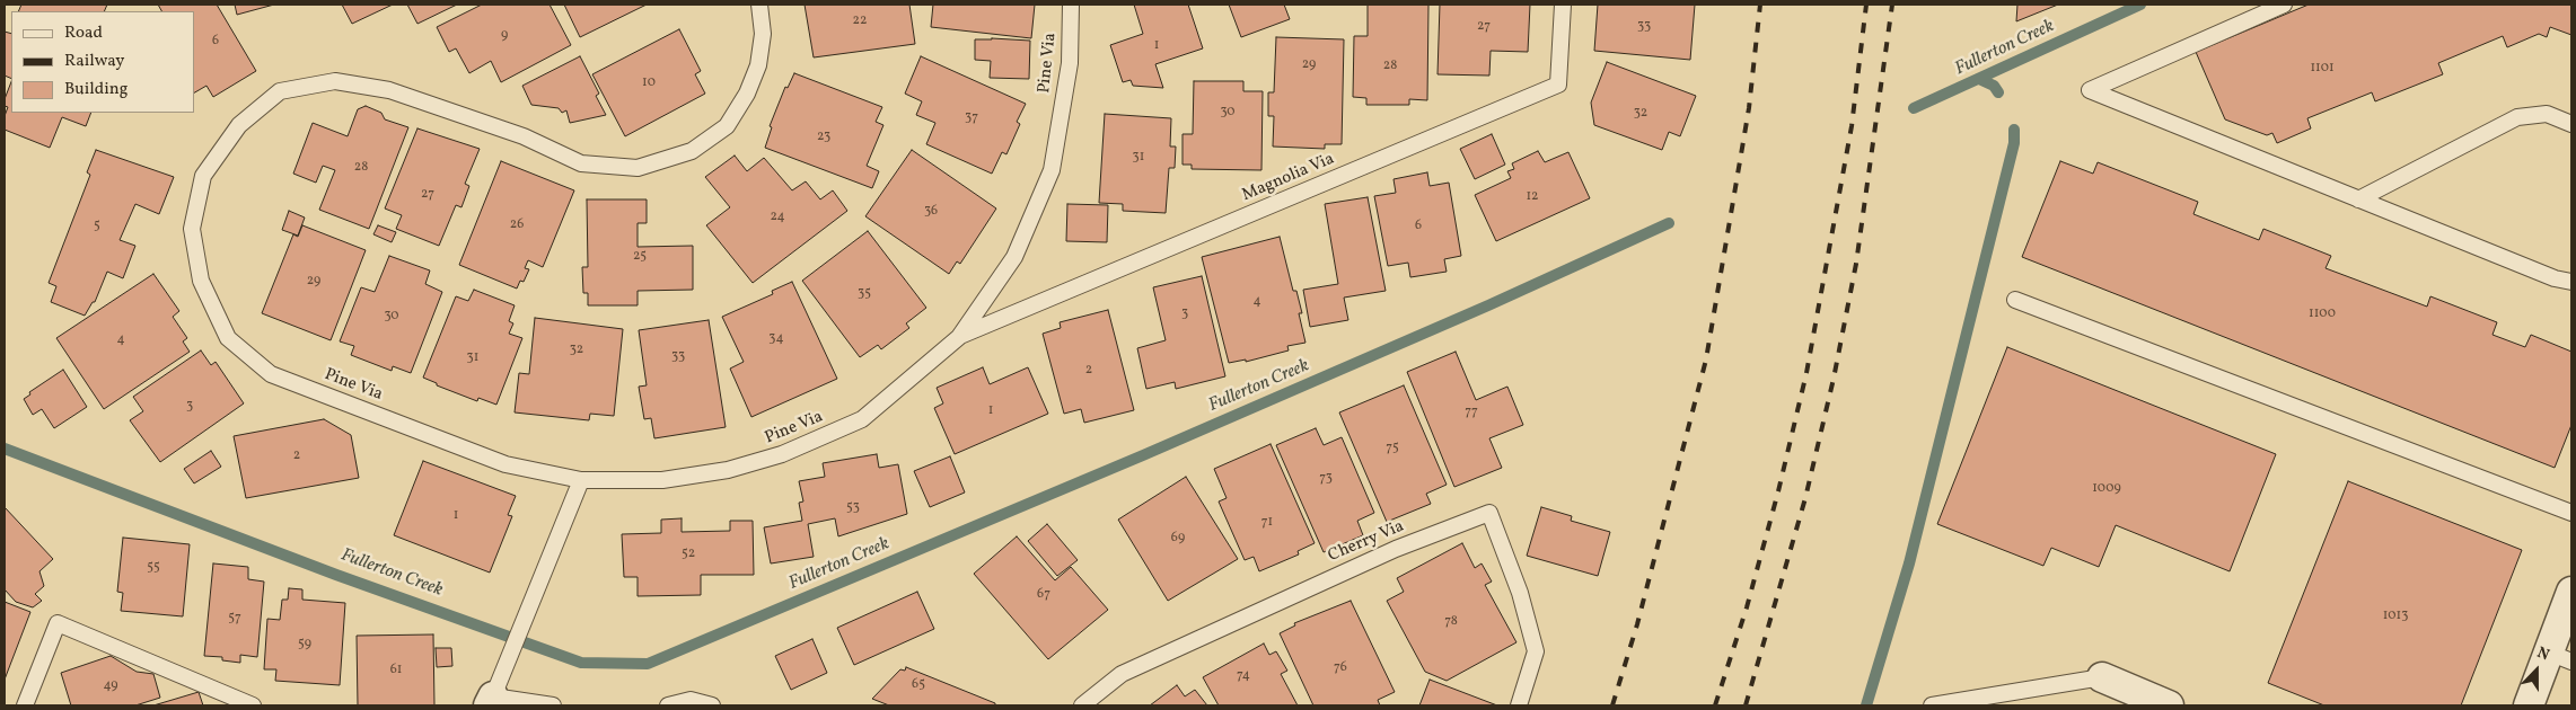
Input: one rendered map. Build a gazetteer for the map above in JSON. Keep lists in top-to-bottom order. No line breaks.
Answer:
{"streets":{"lane":["Pine Via","Magnolia Via","Cherry Via"]},"crossings":[["Pine Via","Magnolia Via"]],"water":["Fullerton Creek"],"house_numbers":["22","27","33","9","6","1","29","28","1101","10","30","32","37","23","31","28","27","12","36","24","26","5","6","25","29","35","4","3","1100","30","34","4","32","33","31","2","3","1","77","75","2","73","1009","53","1","71","69","52","55","67","1013","57","78","59","76","61","74","65","49"],"legend":["Road","Railway","Building"],"north":"top"}
